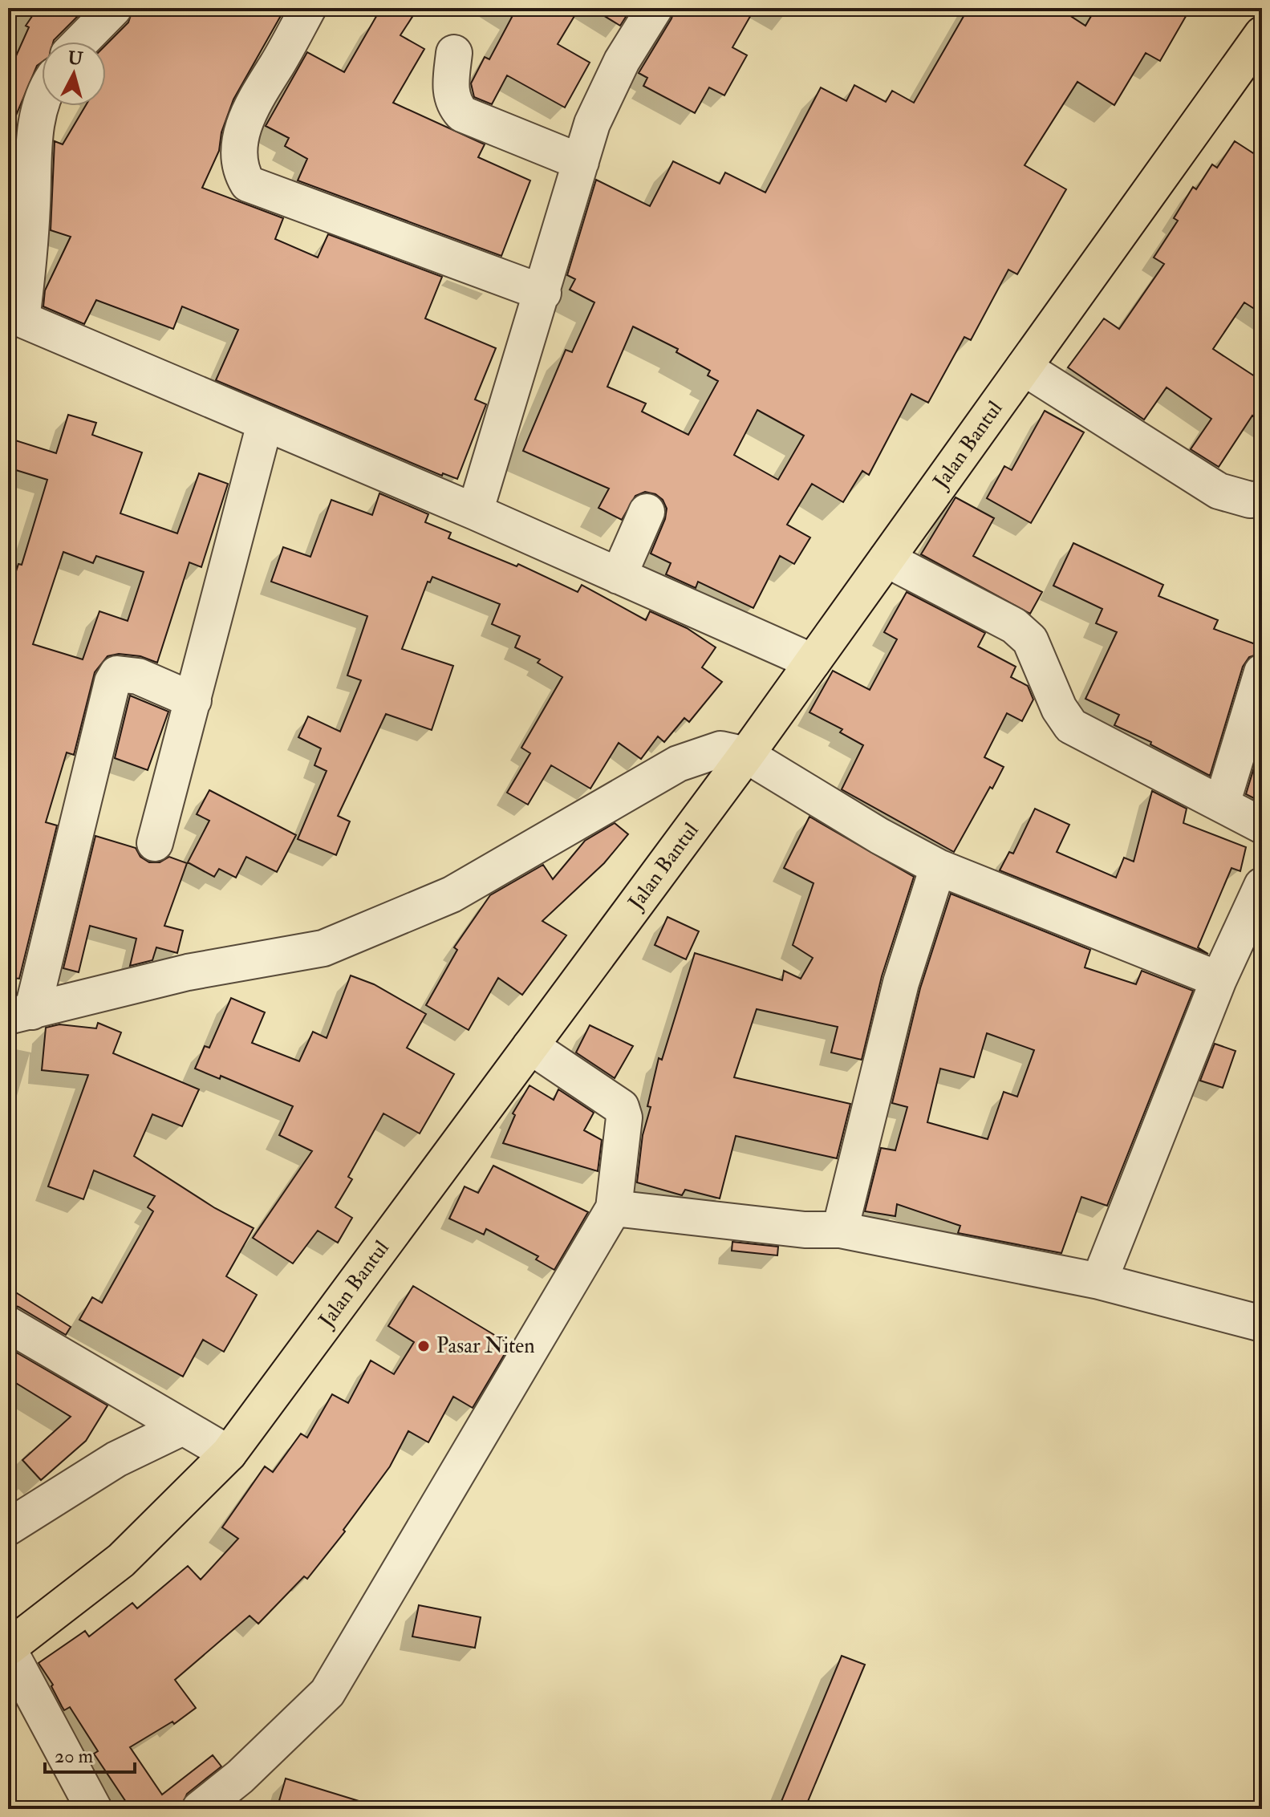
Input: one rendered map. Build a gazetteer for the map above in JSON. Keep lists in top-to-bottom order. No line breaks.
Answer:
{"streets":{"main road":["Jalan Bantul"]},"places":["Pasar Niten"],"scale_bar":"20 m","north":"top"}
